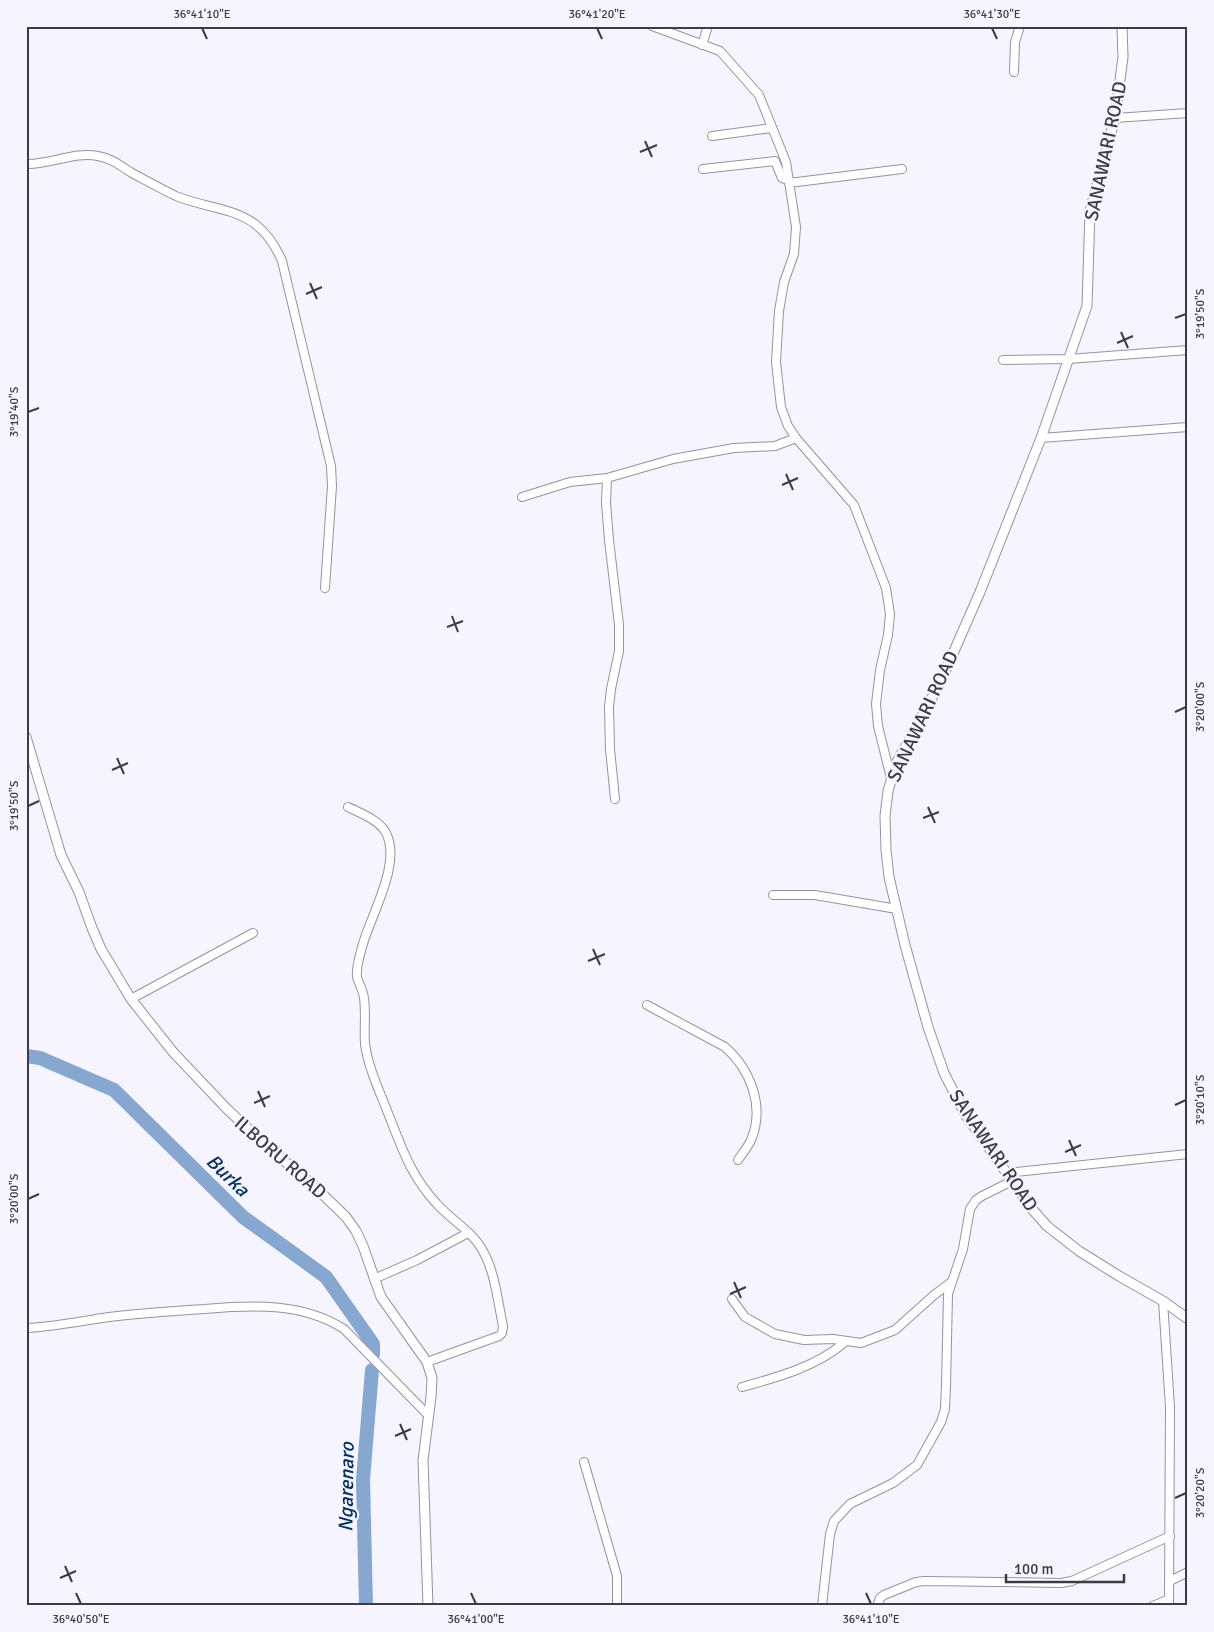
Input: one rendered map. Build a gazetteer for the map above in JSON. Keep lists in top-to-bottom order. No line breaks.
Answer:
{"streets":{"street":["SANAWARI ROAD","ILBORU ROAD"]},"water":["Burka","Ngarenaro"],"scale_bar":"100 m","coordinates":["36°41'10\"E","36°41'20\"E","36°41'30\"E","3°19'50\"S","3°19'40\"S","3°20'00\"S","3°20'10\"S","3°20'20\"S","36°40'50\"E","36°41'00\"E"]}
